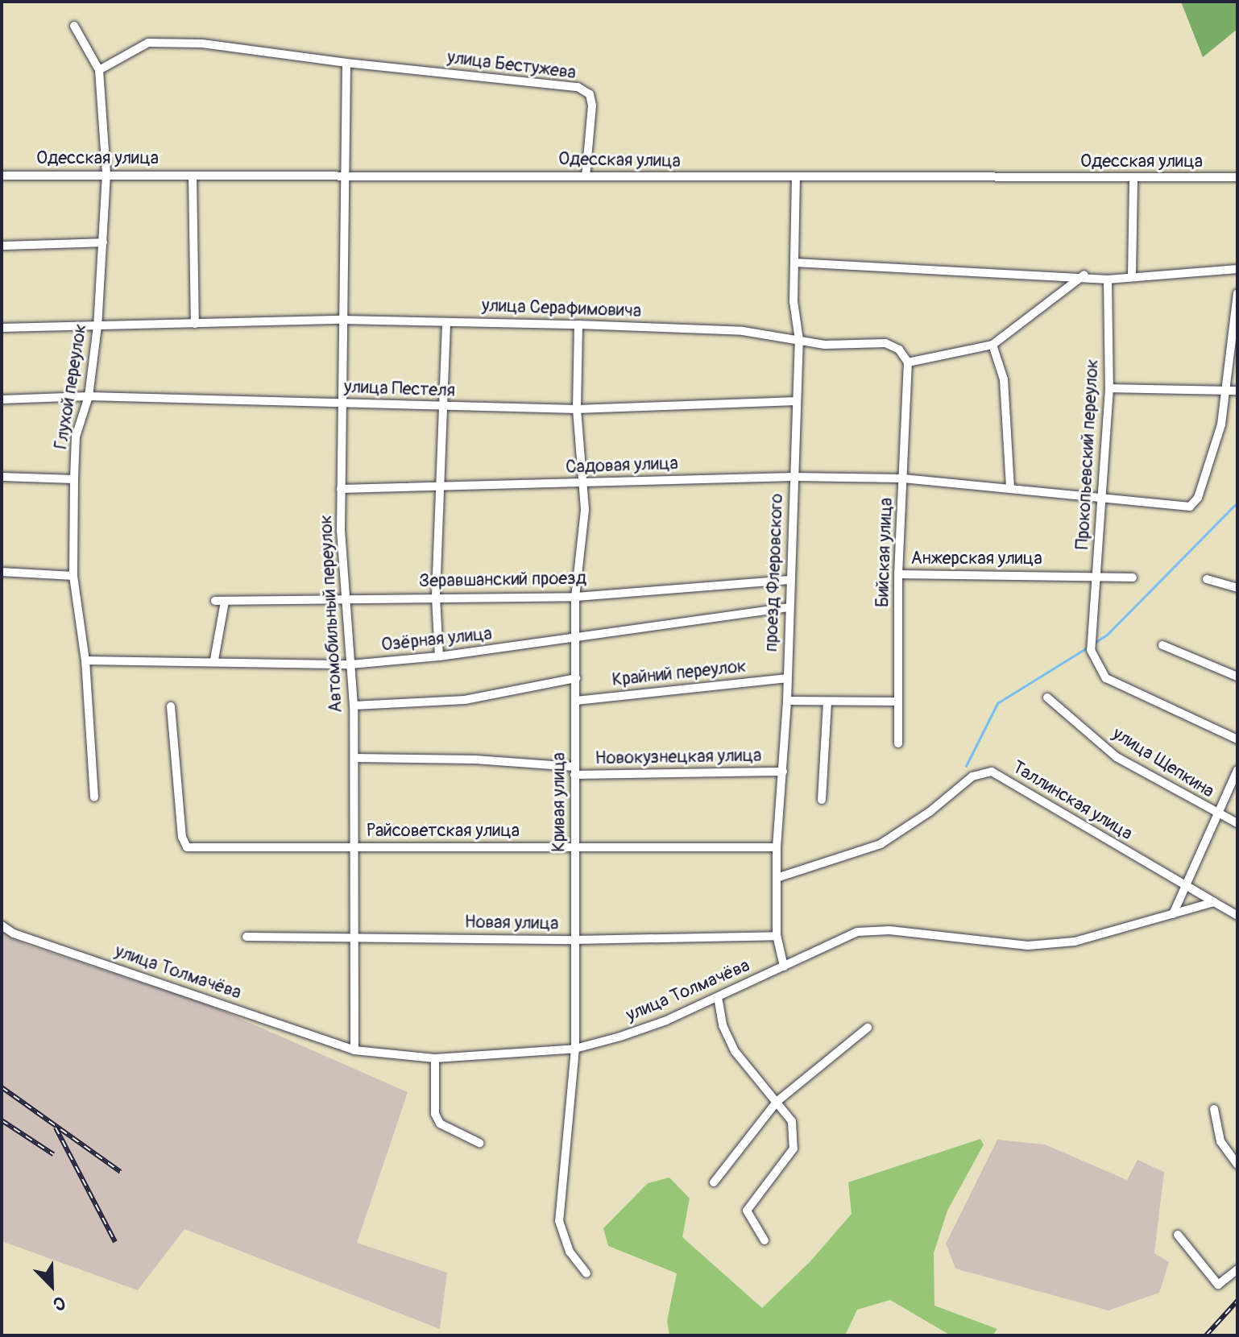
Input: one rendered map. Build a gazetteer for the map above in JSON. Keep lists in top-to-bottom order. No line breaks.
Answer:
{"streets":{"street":["улица Бестужева","Одесская улица","улица Серафимовича","Глухой переулок","улица Пестеля","Прокопьевский переулок","Садовая улица","Бийская улица","Анжерская улица","проезд Флеровского","Зеравшанский проезд","Автомобильный переулок","Озёрная улица","Крайний переулок","Новокузнецкая улица","улица Щепкина","Таллинская улица","Кривая улица","Райсоветская улица","Новая улица","улица Толмачёва"]},"crossings":[["улица Бестужева","Одесская улица"],["улица Бестужева","Глухой переулок"],["Одесская улица","Глухой переулок"],["Одесская улица","проезд Флеровского"],["Одесская улица","Автомобильный переулок"],["улица Серафимовича","Глухой переулок"],["улица Серафимовича","Бийская улица"],["улица Серафимовича","проезд Флеровского"],["улица Серафимовича","Автомобильный переулок"],["улица Серафимовича","Кривая улица"],["Глухой переулок","улица Пестеля"],["Глухой переулок","Озёрная улица"],["улица Пестеля","проезд Флеровского"],["улица Пестеля","Автомобильный переулок"],["улица Пестеля","Кривая улица"],["Прокопьевский переулок","Садовая улица"],["Прокопьевский переулок","Анжерская улица"],["Садовая улица","Бийская улица"],["Садовая улица","проезд Флеровского"],["Садовая улица","Автомобильный переулок"],["Садовая улица","Кривая улица"],["Бийская улица","Анжерская улица"],["проезд Флеровского","Зеравшанский проезд"],["проезд Флеровского","Озёрная улица"],["проезд Флеровского","Крайний переулок"],["проезд Флеровского","Новокузнецкая улица"],["проезд Флеровского","Таллинская улица"],["проезд Флеровского","Райсоветская улица"],["проезд Флеровского","Новая улица"],["проезд Флеровского","улица Толмачёва"],["Зеравшанский проезд","Автомобильный переулок"],["Зеравшанский проезд","Кривая улица"],["Автомобильный переулок","Озёрная улица"],["Автомобильный переулок","Новокузнецкая улица"],["Автомобильный переулок","Райсоветская улица"],["Автомобильный переулок","Новая улица"],["Автомобильный переулок","улица Толмачёва"],["Озёрная улица","Кривая улица"],["Крайний переулок","Кривая улица"],["Новокузнецкая улица","Кривая улица"],["Таллинская улица","улица Толмачёва"],["Кривая улица","Райсоветская улица"],["Кривая улица","Новая улица"],["Кривая улица","улица Толмачёва"]],"north":"bottom right"}
